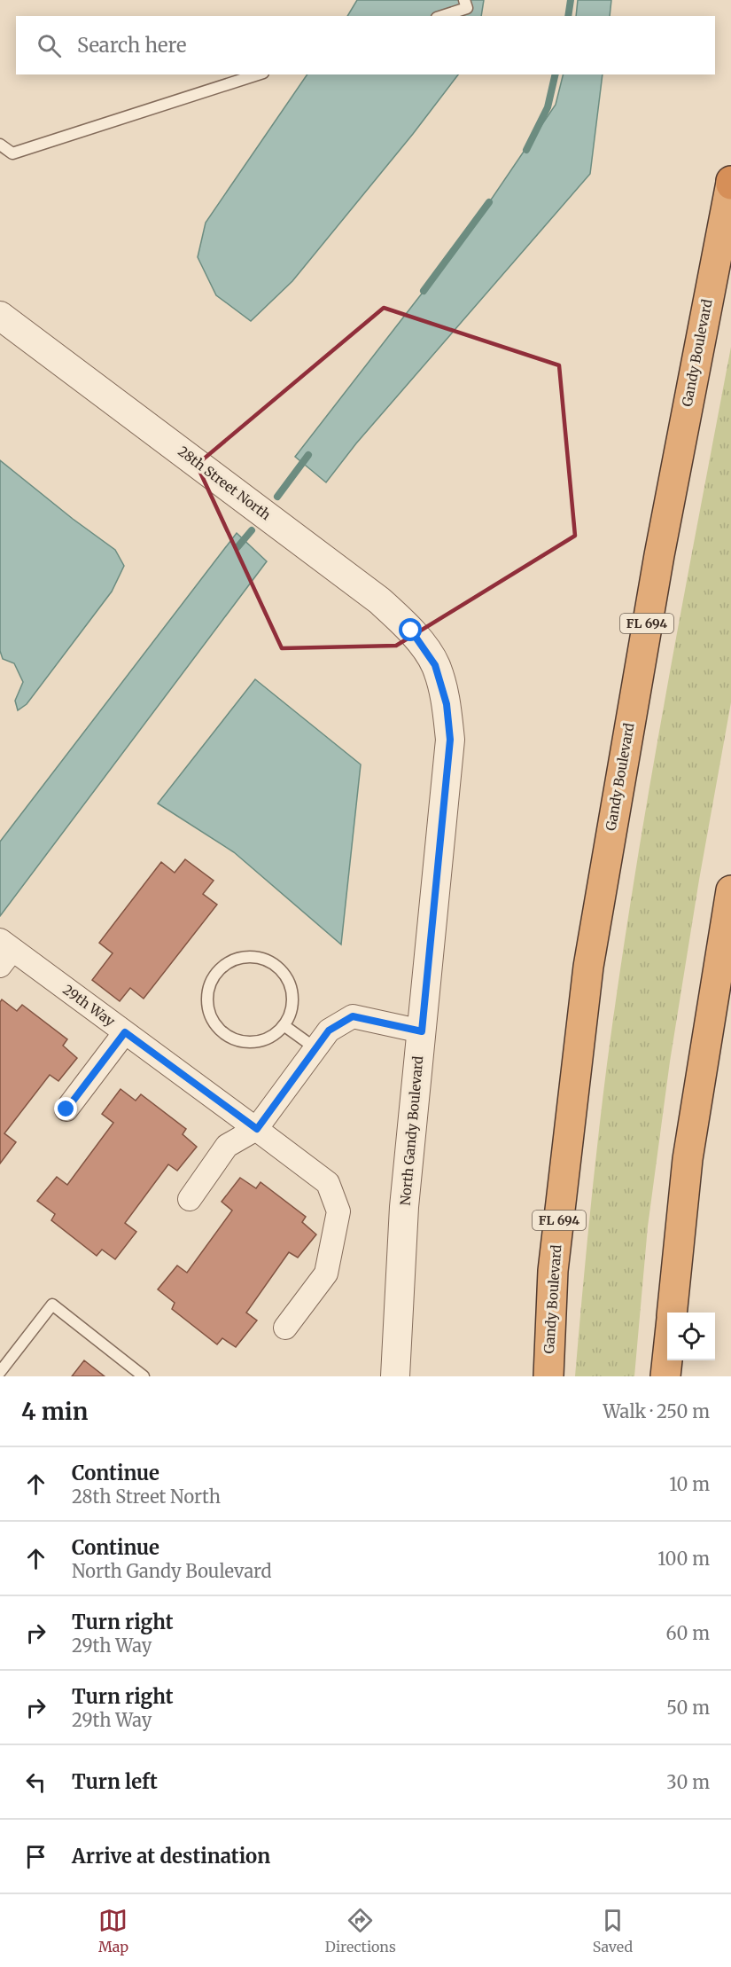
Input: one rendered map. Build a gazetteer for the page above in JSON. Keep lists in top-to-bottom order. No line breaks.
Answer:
{"streets":{"highway":["Gandy Boulevard","FL 694"],"street":["28th Street North","29th Way","North Gandy Boulevard"]},"crossings":[["28th Street North","North Gandy Boulevard"]],"page":{"search":"Search here","heading":["4 min","Walk · 250 m"],"list":[["Continue","28th Street North","10 m"],["Continue","North Gandy Boulevard","100 m"],["Turn right","29th Way","60 m"],["Turn right","29th Way","50 m"],["Turn left","30 m"],"Arrive at destination"],"nav":["Map","Directions","Saved"]}}
